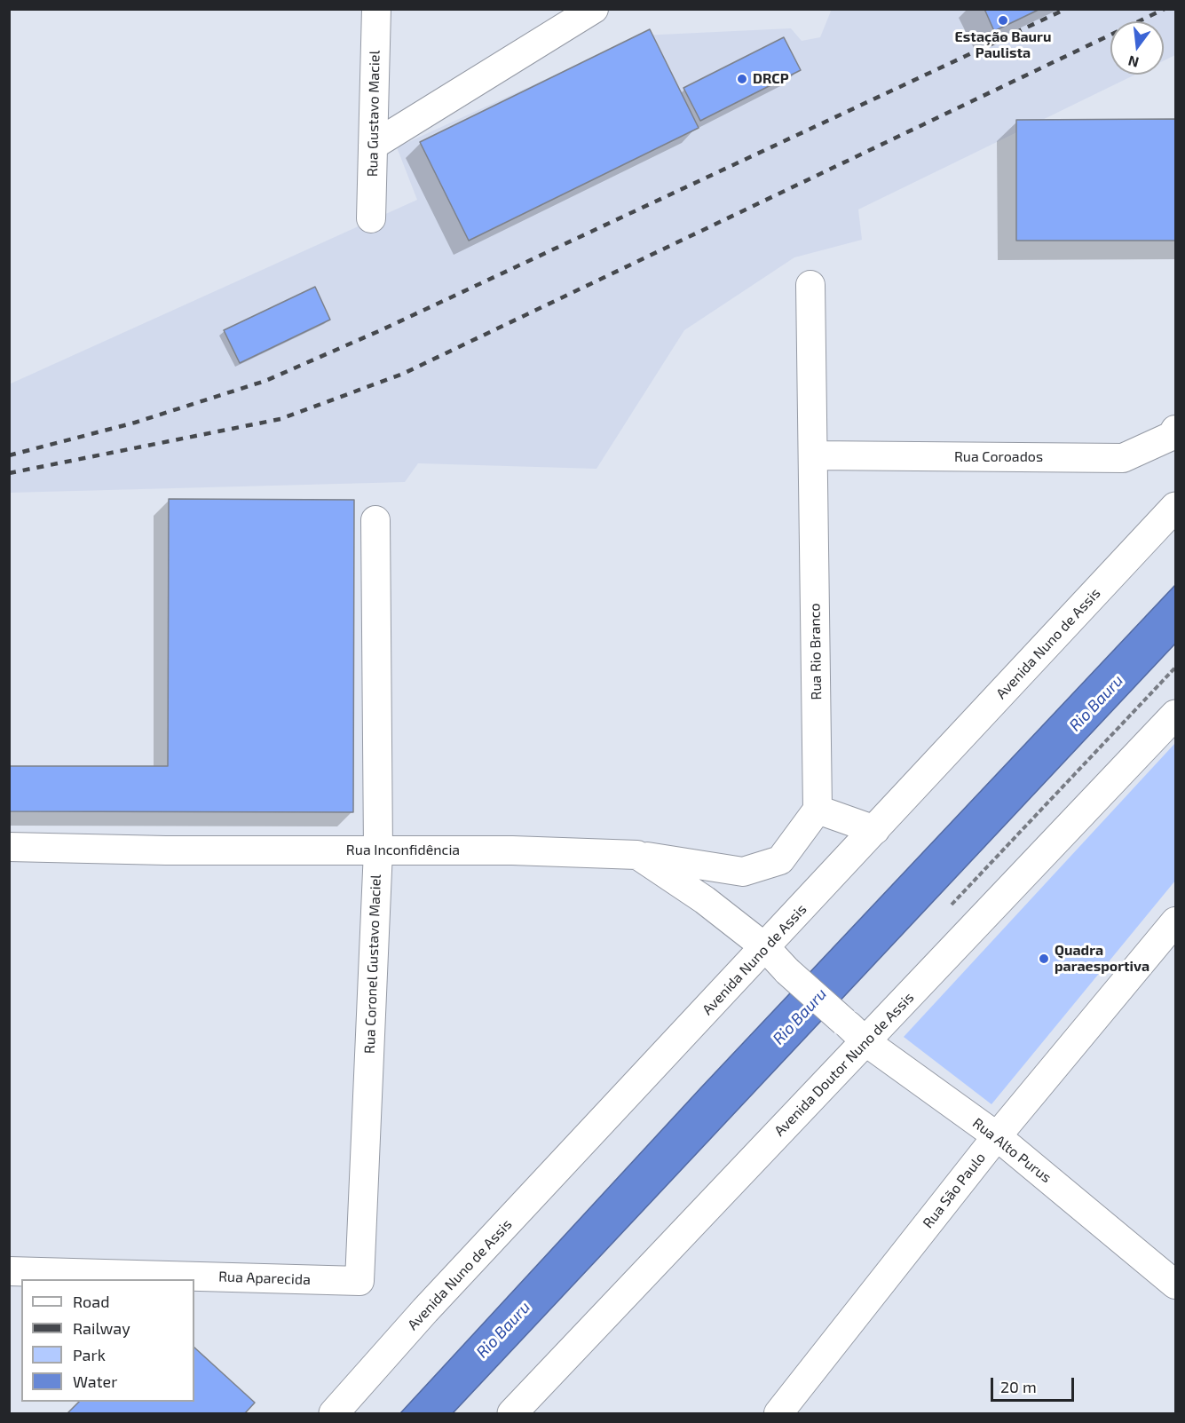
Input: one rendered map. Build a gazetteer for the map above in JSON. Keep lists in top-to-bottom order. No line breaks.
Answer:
{"streets":{"main road":["Avenida Nuno de Assis","Avenida Doutor Nuno de Assis"],"street":["Rua Gustavo Maciel","Rua Coroados","Rua Rio Branco","Rua Inconfidência","Rua Coronel Gustavo Maciel","Rua Alto Purus","Rua São Paulo","Rua Aparecida"]},"crossings":[["Rua Coroados","Rua Rio Branco"],["Avenida Nuno de Assis","Rua Alto Purus"],["Rua Inconfidência","Rua Coronel Gustavo Maciel"],["Rua Coronel Gustavo Maciel","Rua Aparecida"],["Avenida Doutor Nuno de Assis","Rua Alto Purus"],["Rua Alto Purus","Rua São Paulo"]],"water":["Rio Bauru"],"places":["Estação Bauru Paulista","DRCP","Quadra paraesportiva"],"legend":["Road","Railway","Park","Water"],"scale_bar":"20 m","north":"bottom"}
